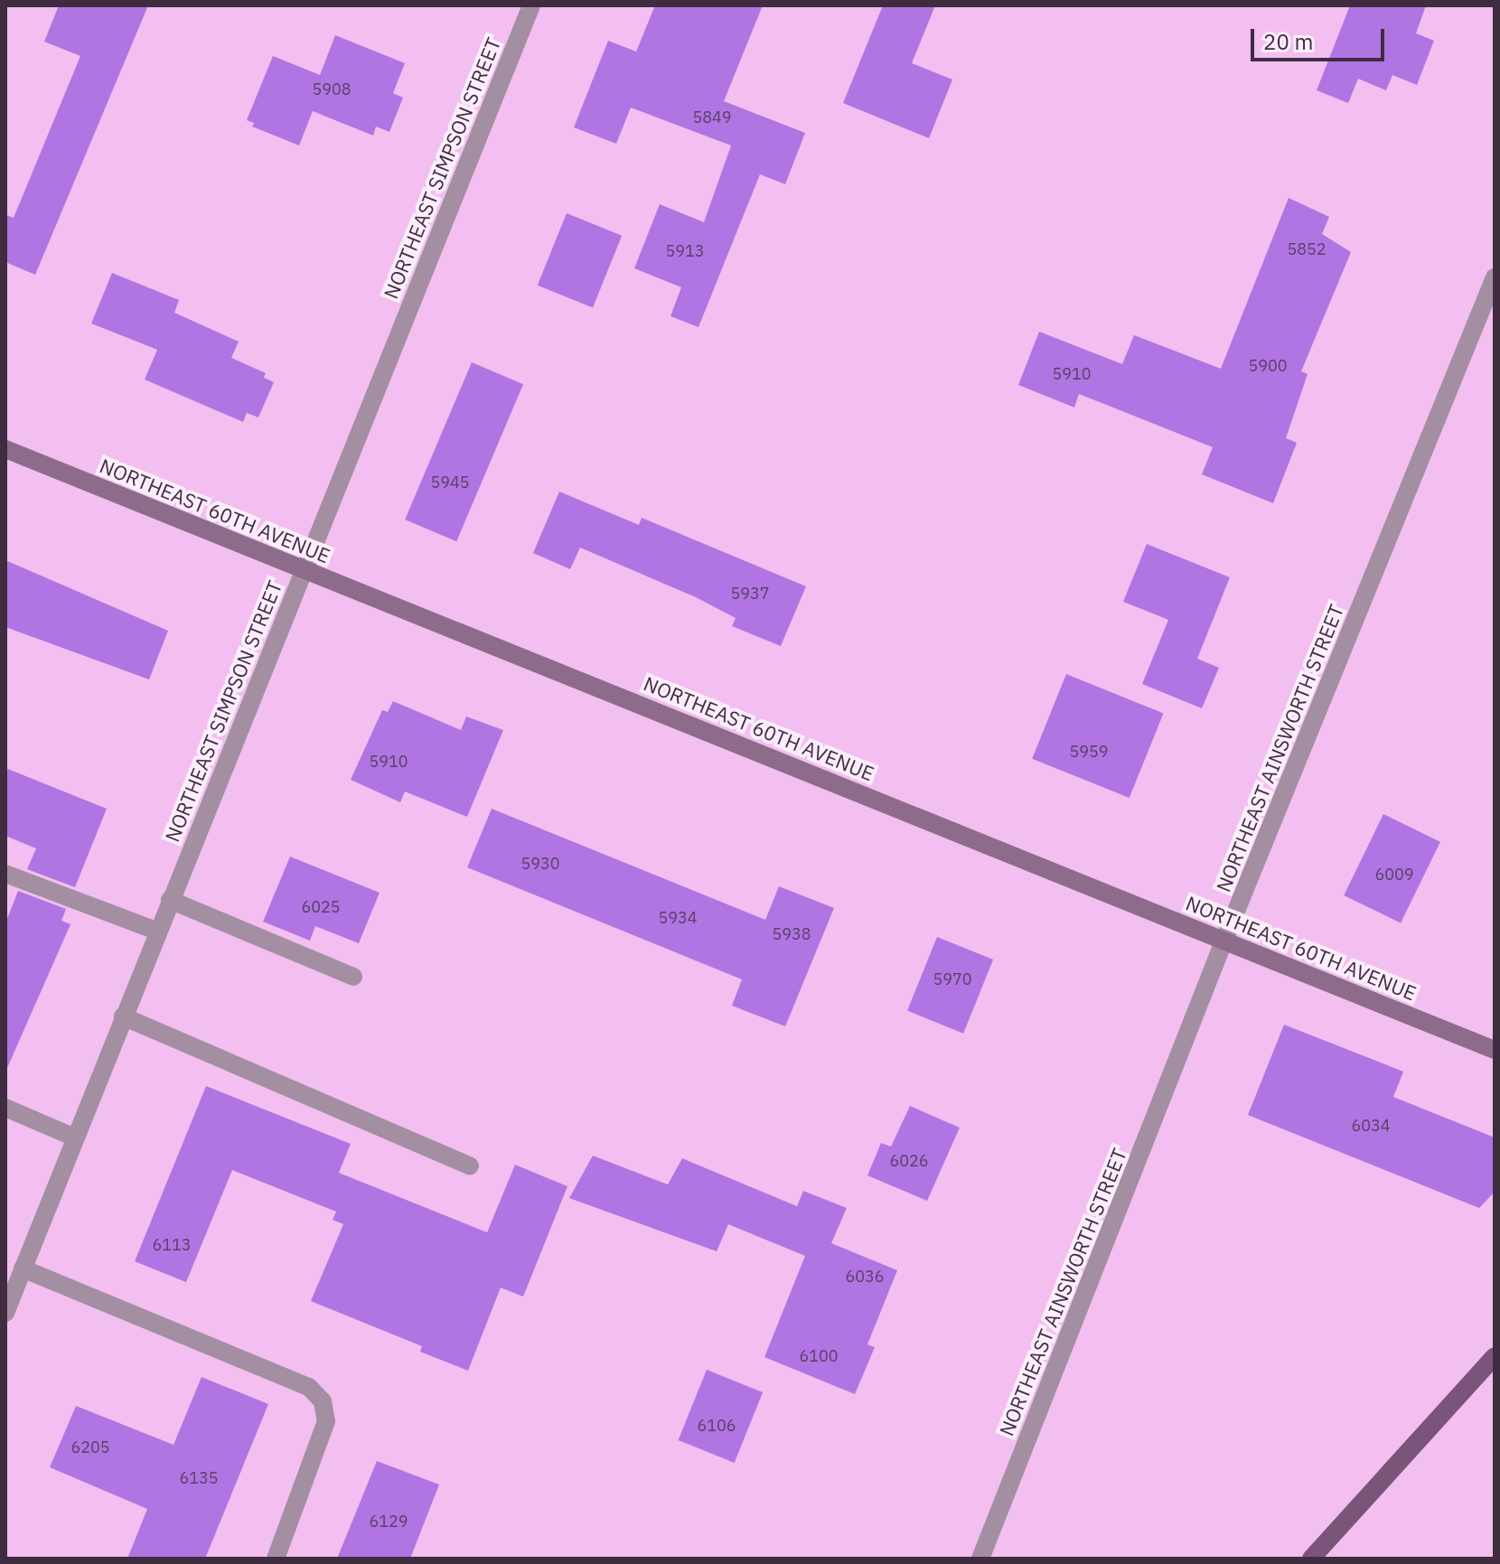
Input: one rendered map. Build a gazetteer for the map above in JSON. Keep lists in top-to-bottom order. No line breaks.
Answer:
{"streets":{"street":["NORTHEAST SIMPSON STREET","NORTHEAST 60TH AVENUE","NORTHEAST AINSWORTH STREET"]},"crossings":[["NORTHEAST SIMPSON STREET","NORTHEAST 60TH AVENUE"],["NORTHEAST 60TH AVENUE","NORTHEAST AINSWORTH STREET"]],"house_numbers":["5908","5849","5852","5913","5900","5910","5945","5937","5959","5910","5930","6009","6025","5934","5938","5970","6034","6026","6113","6036","6100","6106","6205","6135","6129"],"scale_bar":"20 m"}
